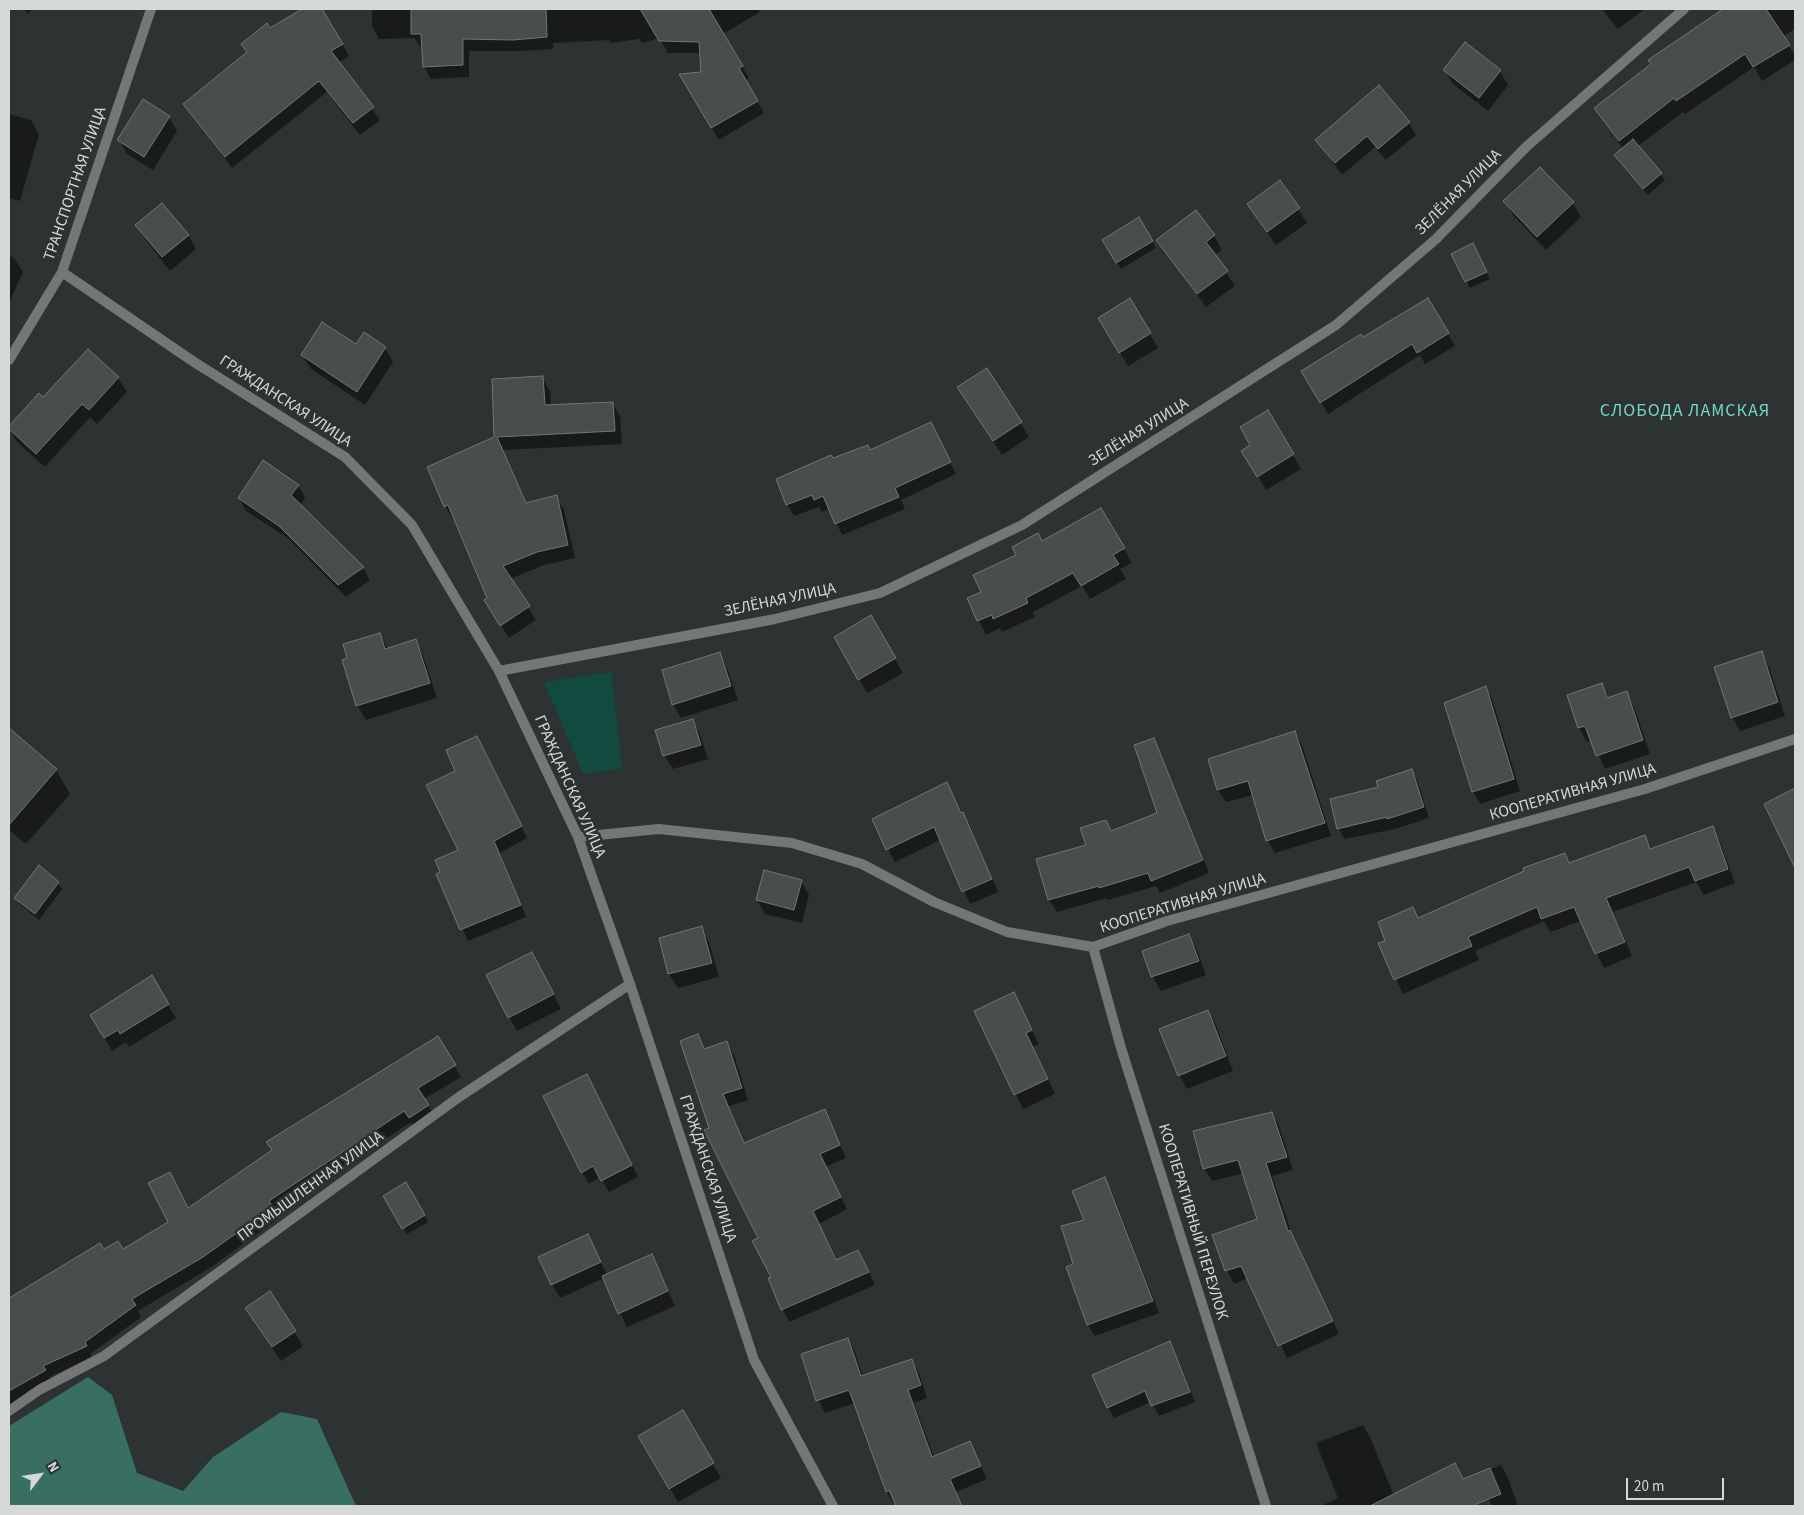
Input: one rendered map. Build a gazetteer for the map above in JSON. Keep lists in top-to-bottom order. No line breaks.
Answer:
{"streets":{"street":["ТРАНСПОРТНАЯ УЛИЦА","ЗЕЛЁНАЯ УЛИЦА","ГРАЖДАНСКАЯ УЛИЦА","КООПЕРАТИВНАЯ УЛИЦА","ПРОМЫШЛЕННАЯ УЛИЦА","КООПЕРАТИВНЫЙ ПЕРЕУЛОК"]},"crossings":[["ТРАНСПОРТНАЯ УЛИЦА","ГРАЖДАНСКАЯ УЛИЦА"],["ЗЕЛЁНАЯ УЛИЦА","ГРАЖДАНСКАЯ УЛИЦА"],["ГРАЖДАНСКАЯ УЛИЦА","КООПЕРАТИВНАЯ УЛИЦА"],["ГРАЖДАНСКАЯ УЛИЦА","ПРОМЫШЛЕННАЯ УЛИЦА"],["КООПЕРАТИВНАЯ УЛИЦА","КООПЕРАТИВНЫЙ ПЕРЕУЛОК"]],"districts":["СЛОБОДА ЛАМСКАЯ"],"scale_bar":"20 m","north":"top right"}
